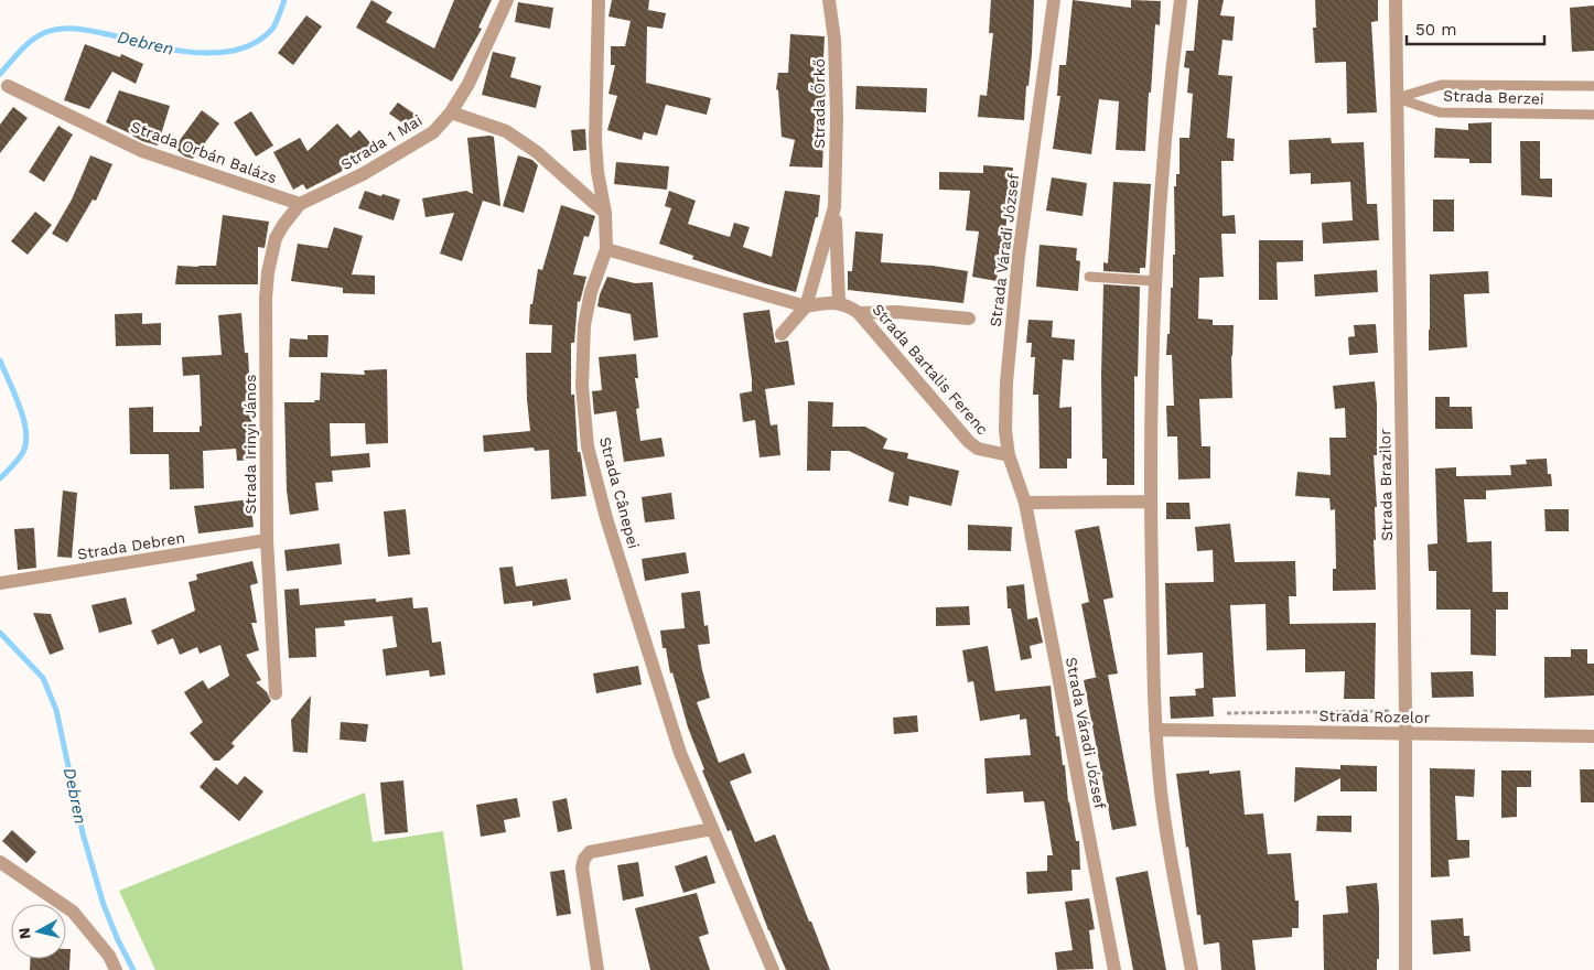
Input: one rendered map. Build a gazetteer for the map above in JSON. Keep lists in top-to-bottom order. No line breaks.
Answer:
{"streets":{"street":["Strada Őrkő","Strada 1 Mai","Strada Orbán Balázs","Strada Váradi József","Strada Bartalis Ferenc","Strada Irinyi János","Strada Brazilor","Strada Cânepei","Strada Debren","Strada Rozelor"],"lane":["Strada Berzei"]},"crossings":[["Strada Berzei","Strada Brazilor"],["Strada Őrkő","Strada Bartalis Ferenc"],["Strada 1 Mai","Strada Orbán Balázs"],["Strada 1 Mai","Strada Irinyi János"],["Strada Orbán Balázs","Strada Irinyi János"],["Strada Váradi József","Strada Bartalis Ferenc"],["Strada Irinyi János","Strada Debren"],["Strada Brazilor","Strada Rozelor"]],"water":["Debren"],"scale_bar":"50 m","north":"left"}
